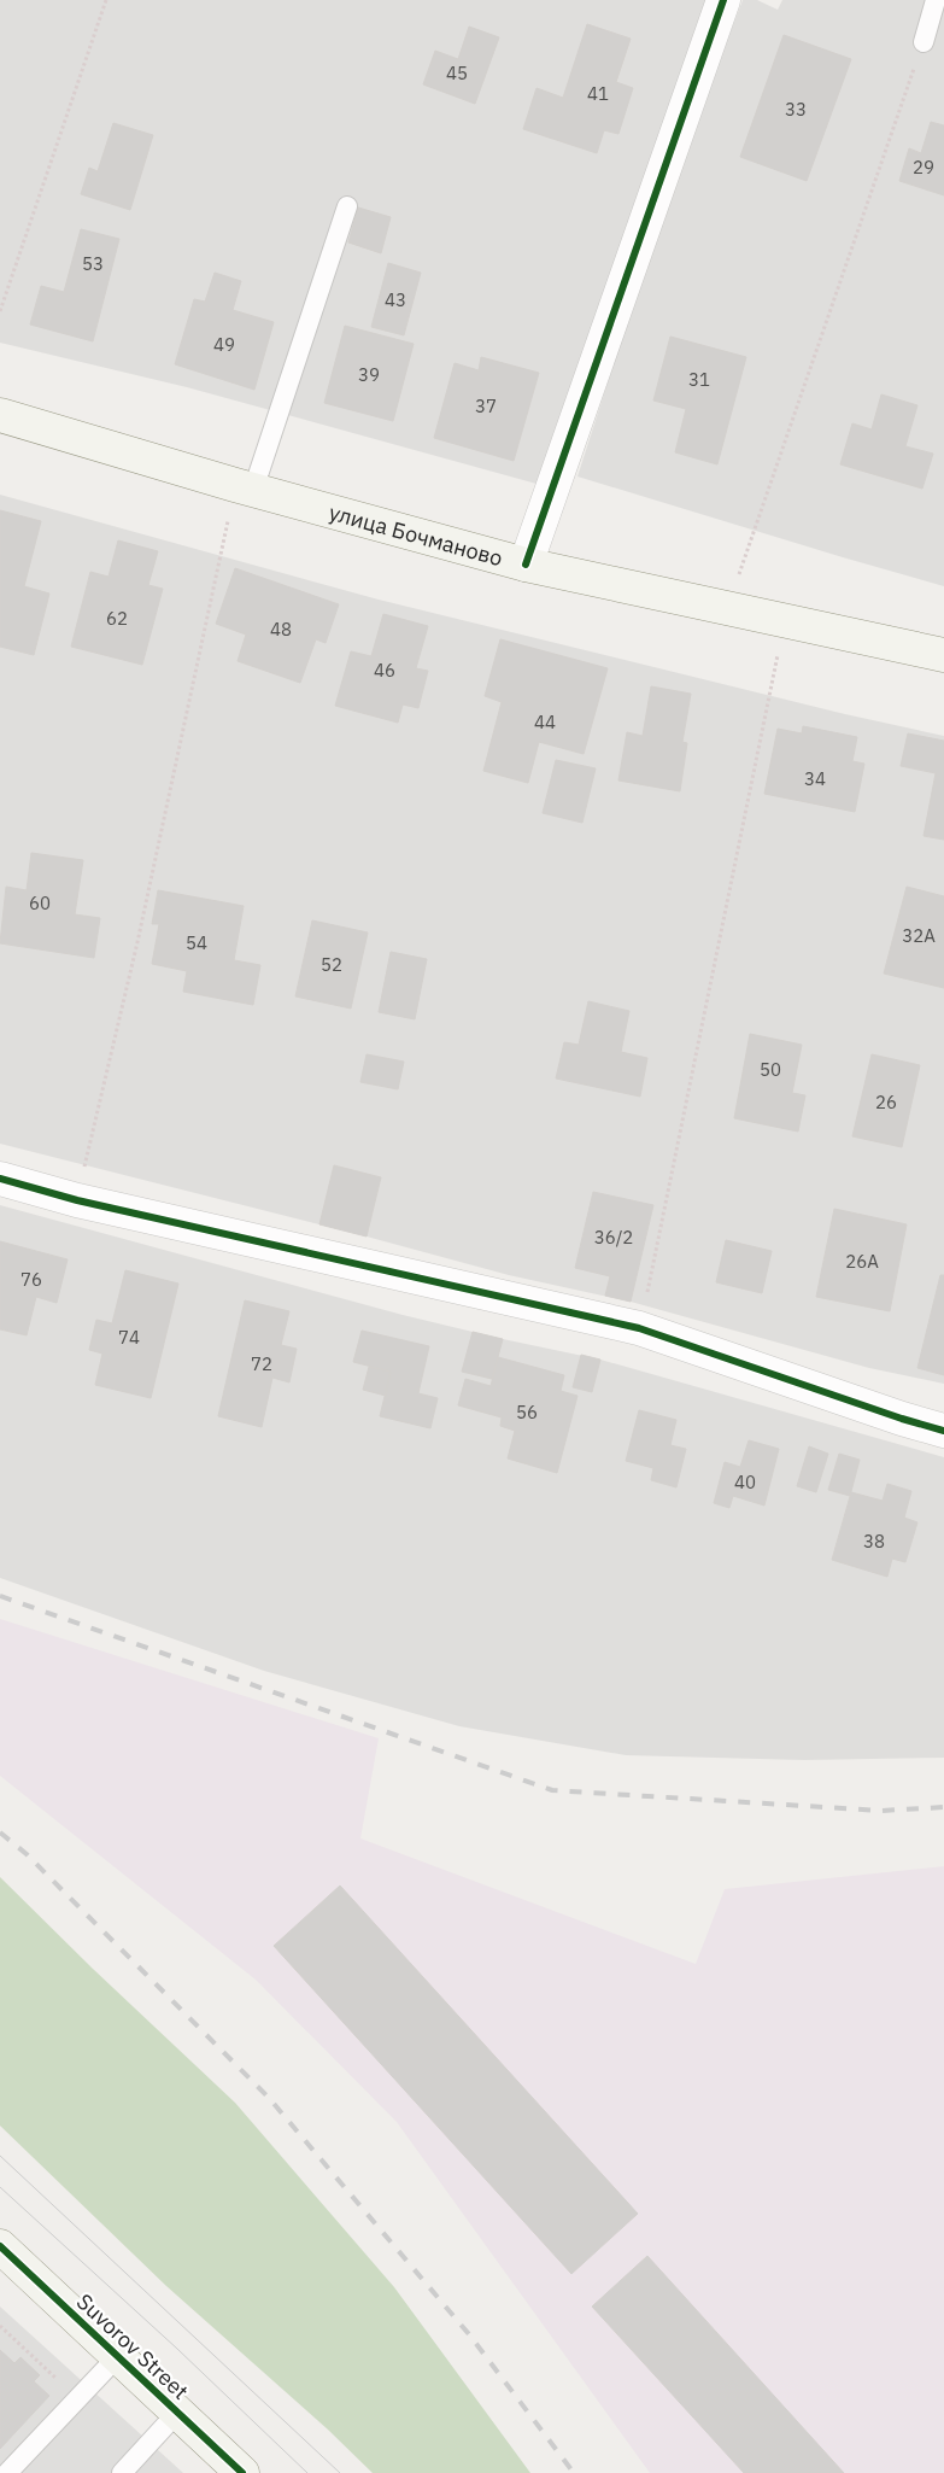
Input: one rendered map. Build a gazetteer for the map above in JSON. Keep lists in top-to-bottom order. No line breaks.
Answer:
{"streets":{"main road":["улица Бочманово","Suvorov Street"]},"house_numbers":["45","41","33","29","53","43","49","39","31","37","62","48","46","44","34","60","32А","54","52","50","26","36/2","26А","76","74","72","56","40","38"]}
